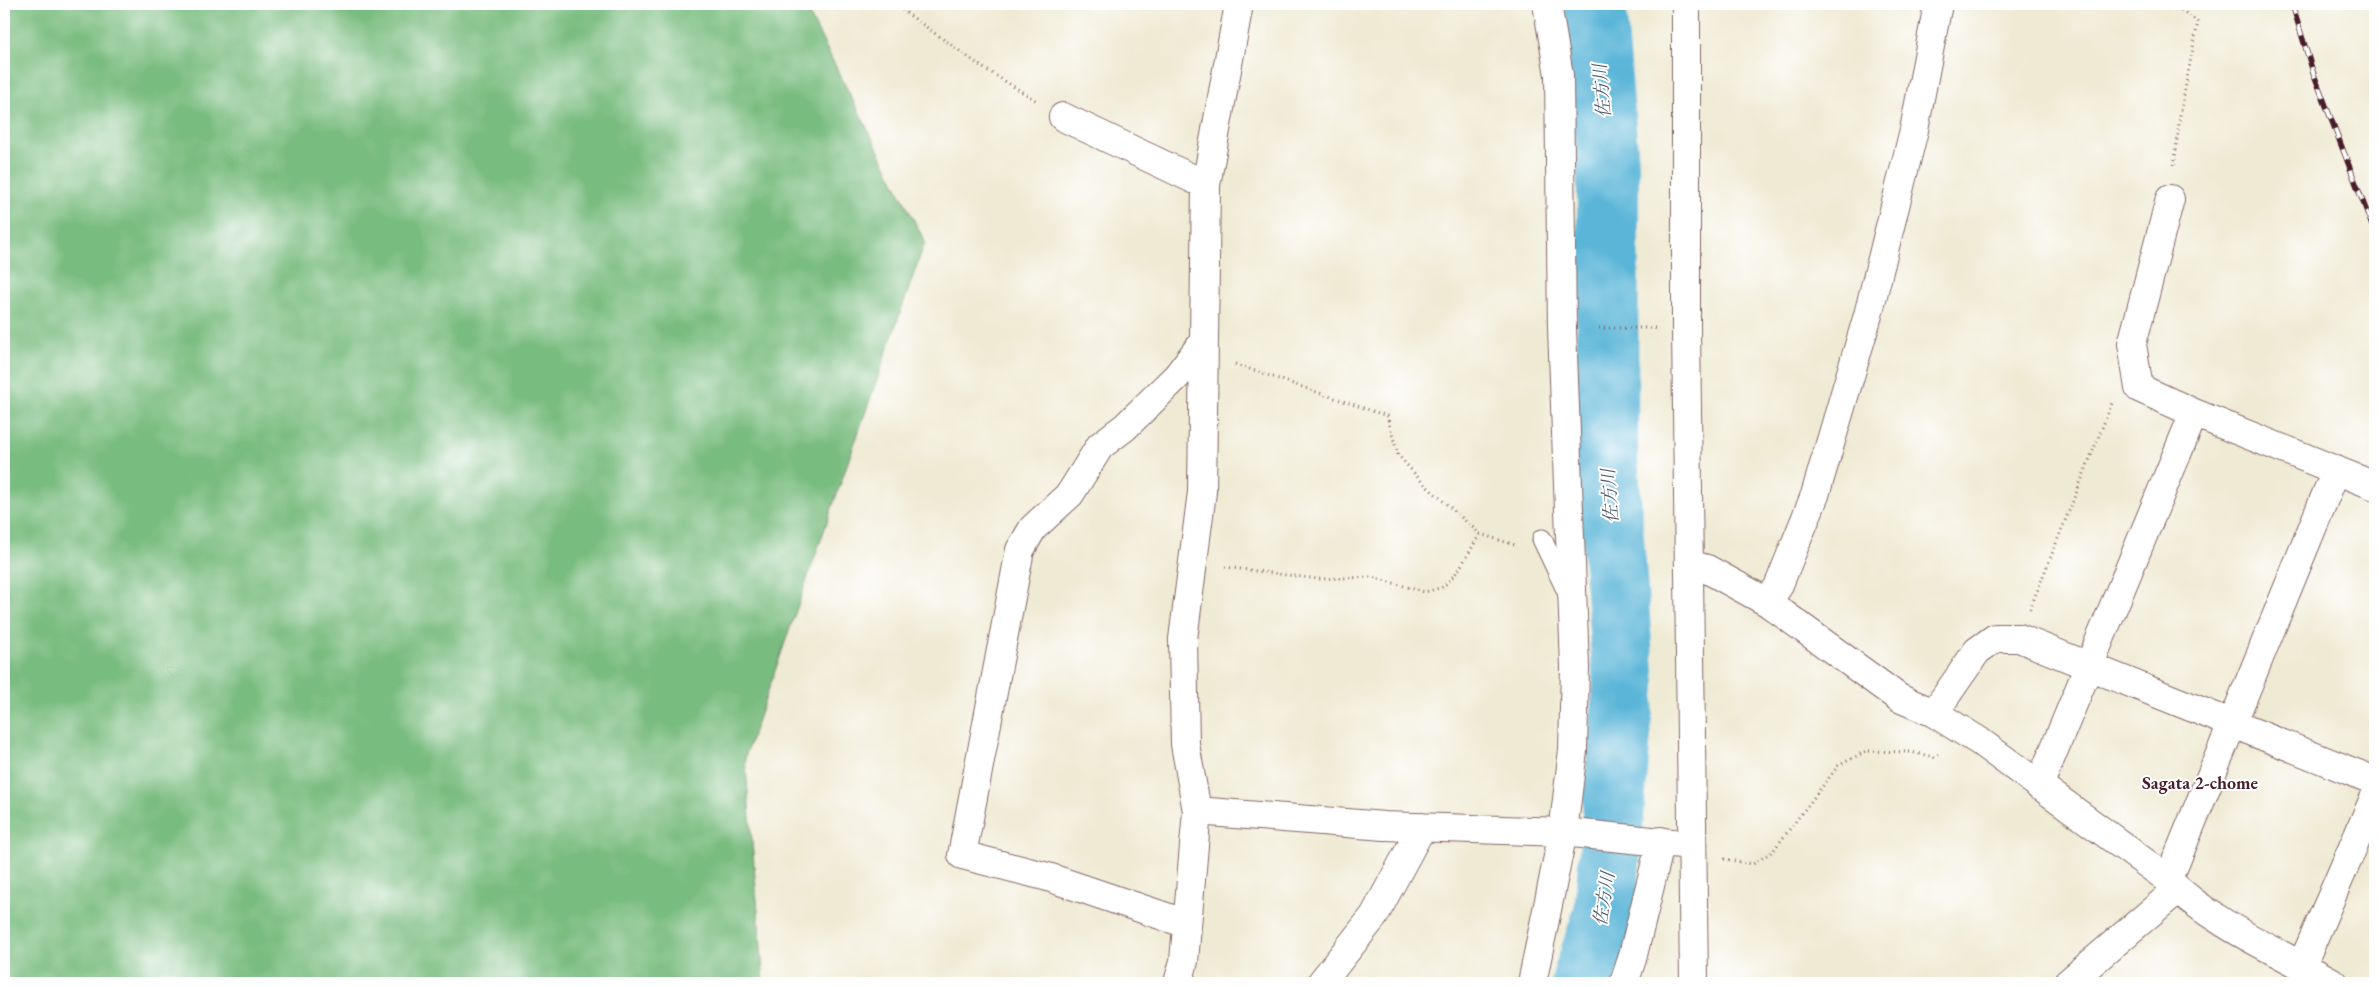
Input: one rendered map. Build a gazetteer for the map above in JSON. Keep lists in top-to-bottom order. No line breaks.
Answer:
{"districts":["Sagata 2-chome"],"water":["佐方川"]}
